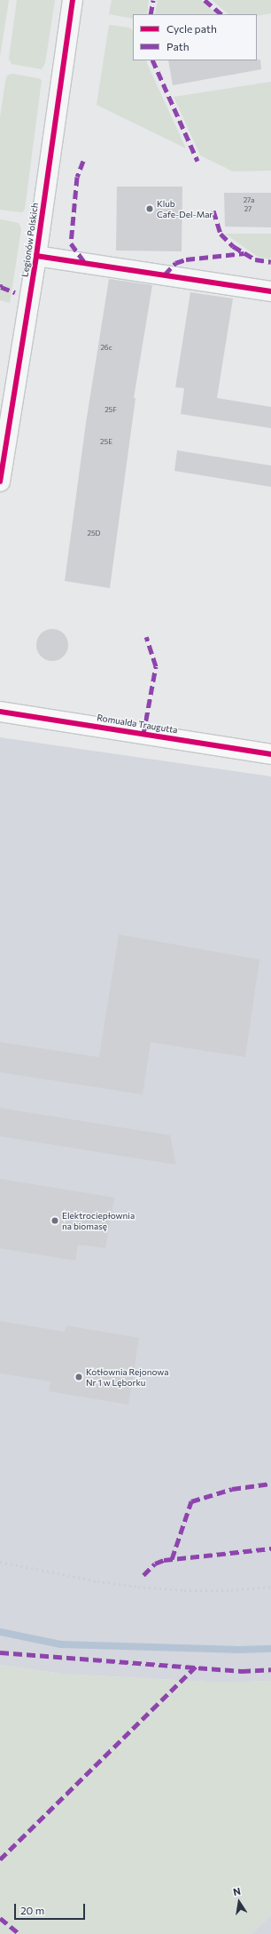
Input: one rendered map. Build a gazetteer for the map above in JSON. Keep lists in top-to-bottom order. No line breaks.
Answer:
{"streets":{"street":["Legionów Polskich","Romualda Traugutta"]},"places":["Klub Cafe-Del-Mar","Elektrociepłownia na biomasę","Kotłownia Rejonowa Nr 1 w Lęborku"],"house_numbers":["27a","27","26c","25F","25E","25D"],"legend":["Cycle path","Path"],"scale_bar":"20 m","north":"top"}
